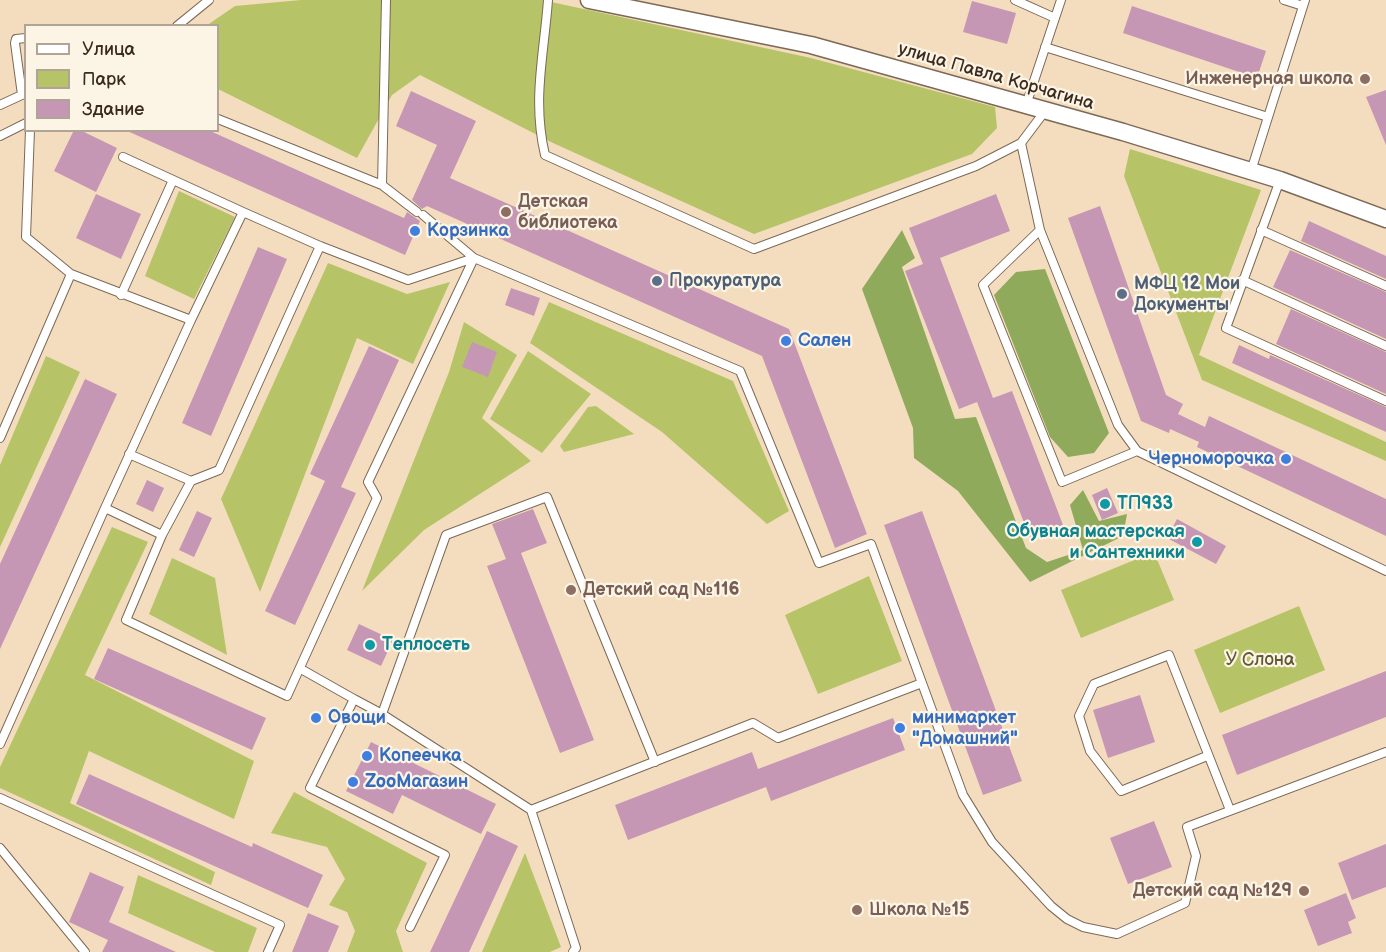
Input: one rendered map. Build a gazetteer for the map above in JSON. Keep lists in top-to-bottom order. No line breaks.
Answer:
{"streets":{"street":["улица Павла Корчагина"]},"parks":["У Слона"],"places":["Инженерная школа","Детская библиотека","Корзинка","Прокуратура","МФЦ 12 Мои Документы","Сален","Черноморочка","ТП933","Обувная мастерская и Сантехники","Детский сад №116","Теплосеть","Овощи","минимаркет \"Домашний\"","Копеечка","ZooМагазин","Детский сад №129","Школа №15"],"legend":["Улица","Парк","Здание"]}
